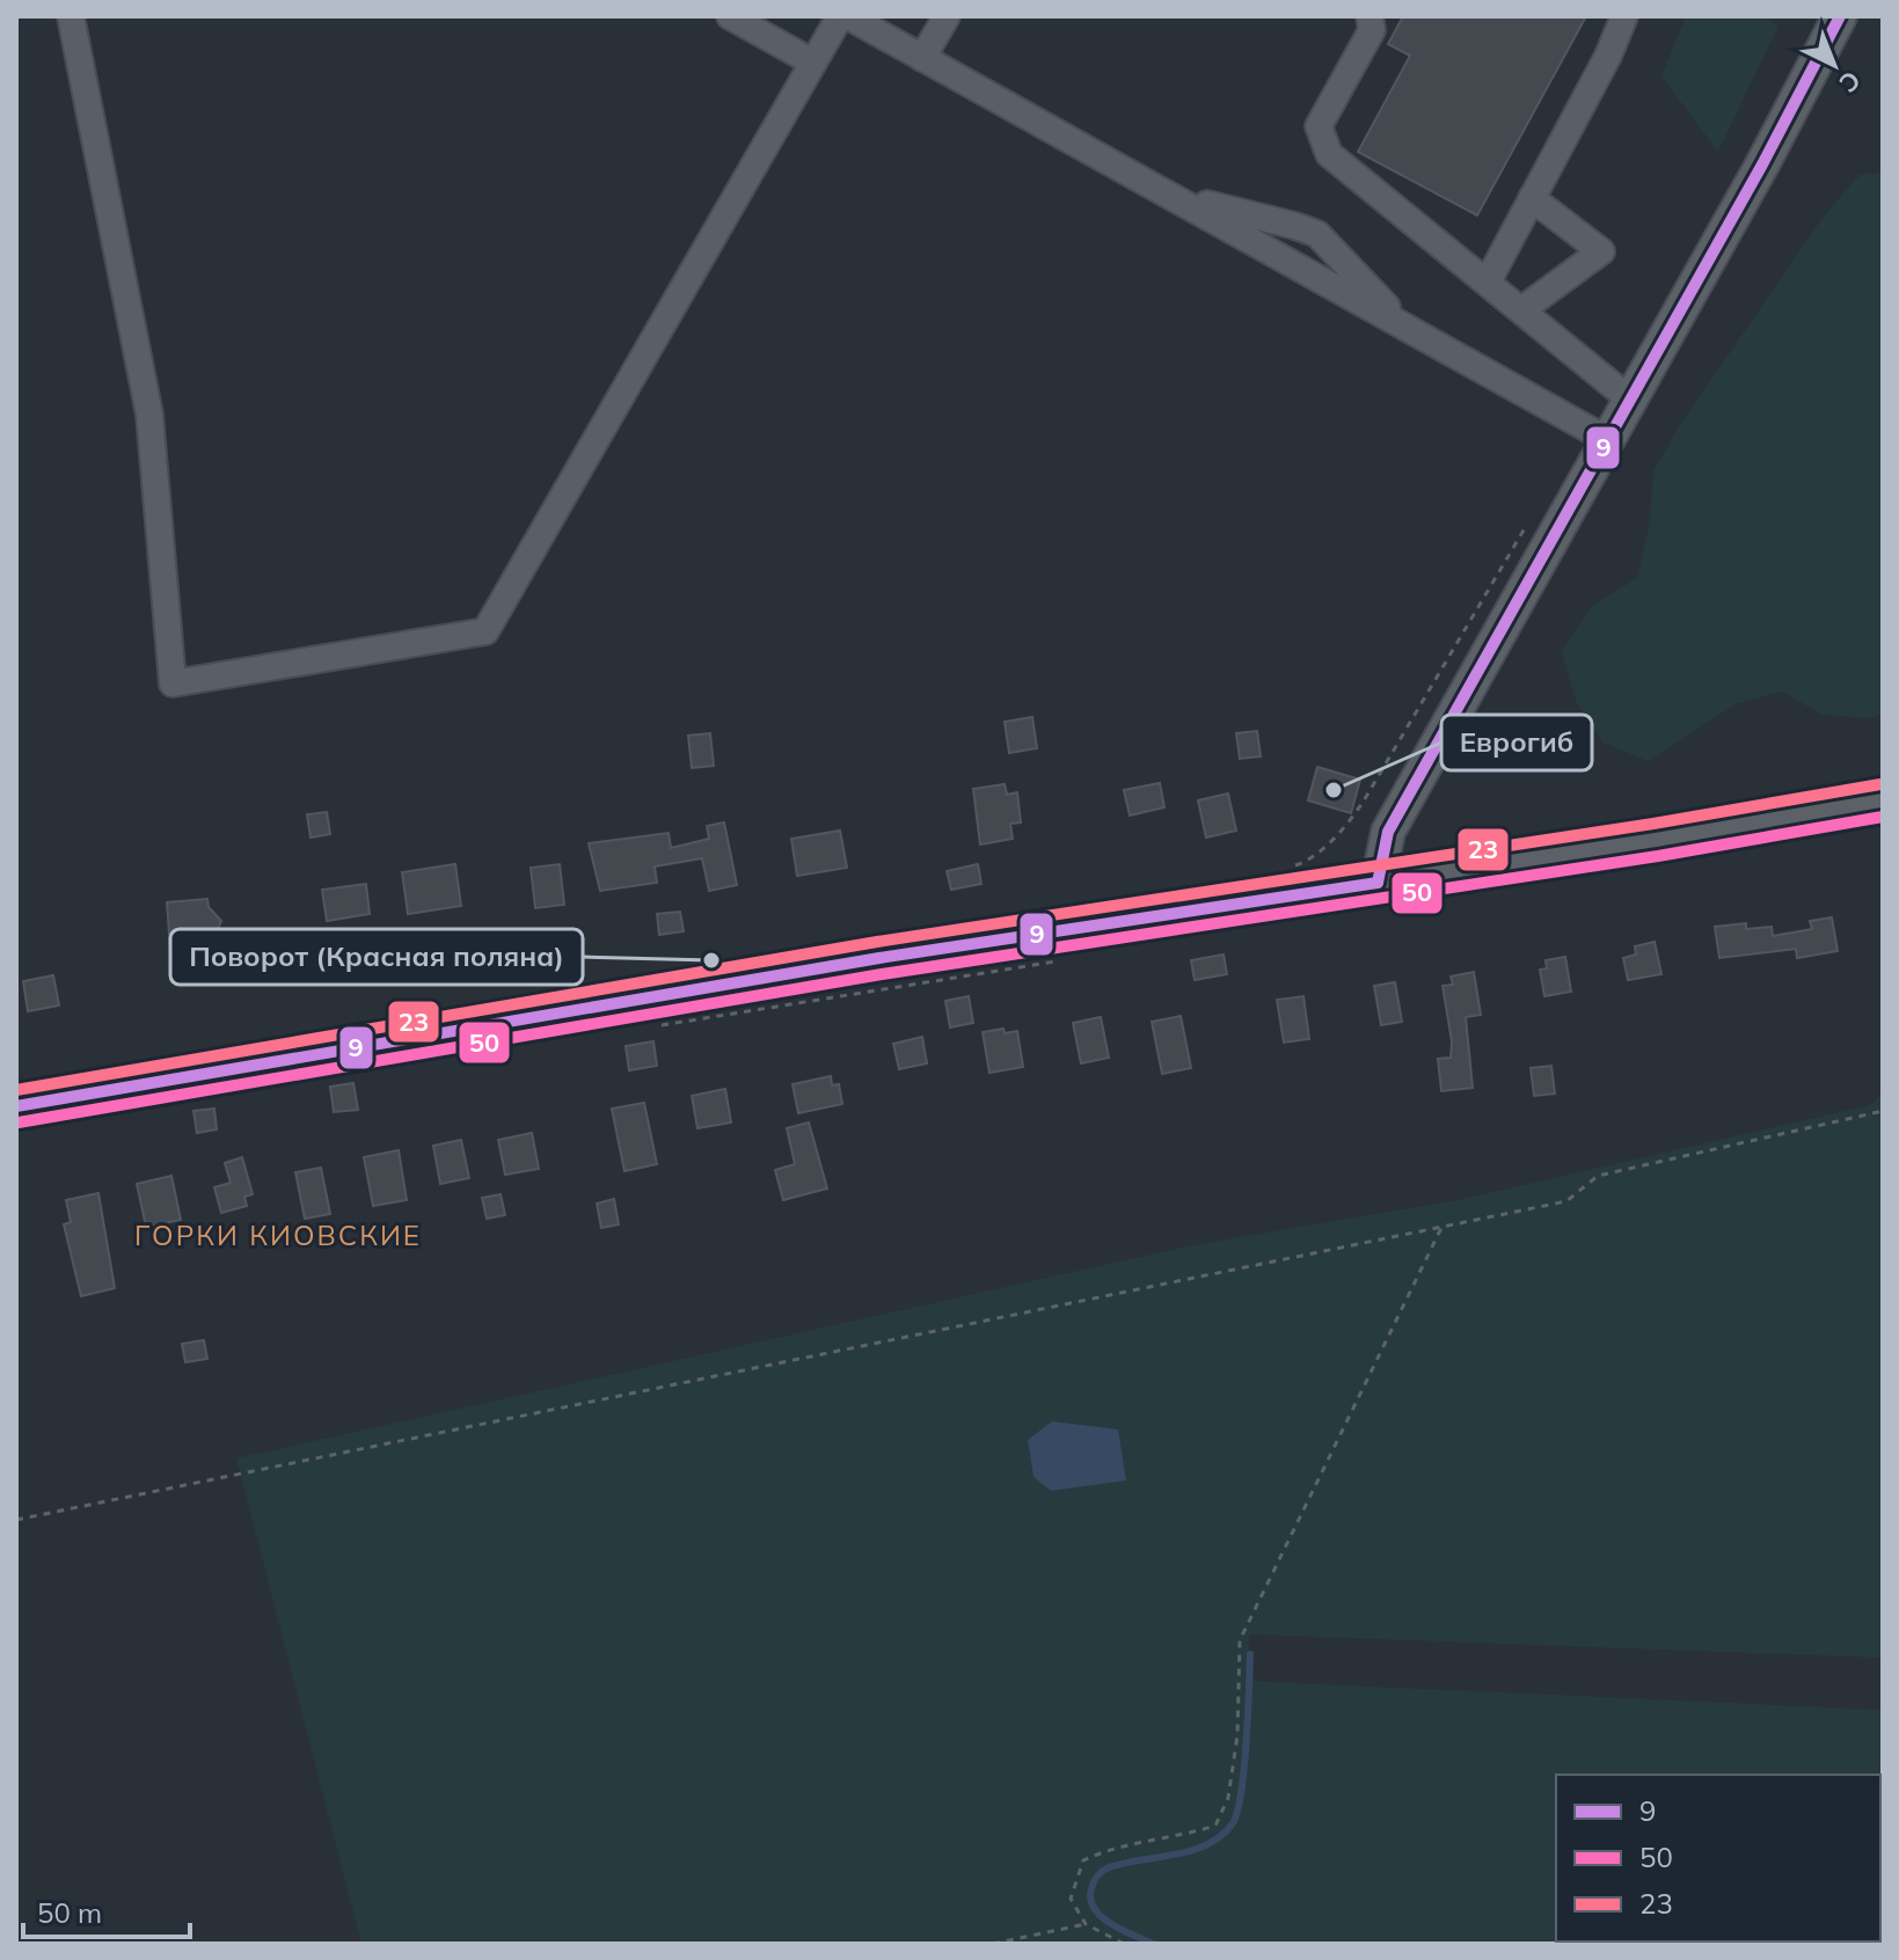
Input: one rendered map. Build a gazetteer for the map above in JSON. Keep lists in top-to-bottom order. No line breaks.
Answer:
{"districts":["ГОРКИ КИОВСКИЕ"],"places":["Еврогиб","Поворот (Красная поляна)"],"lines":["transit line 9","transit line 23","transit line 50"],"legend":["9","50","23"],"scale_bar":"50 m","north":"bottom right"}
